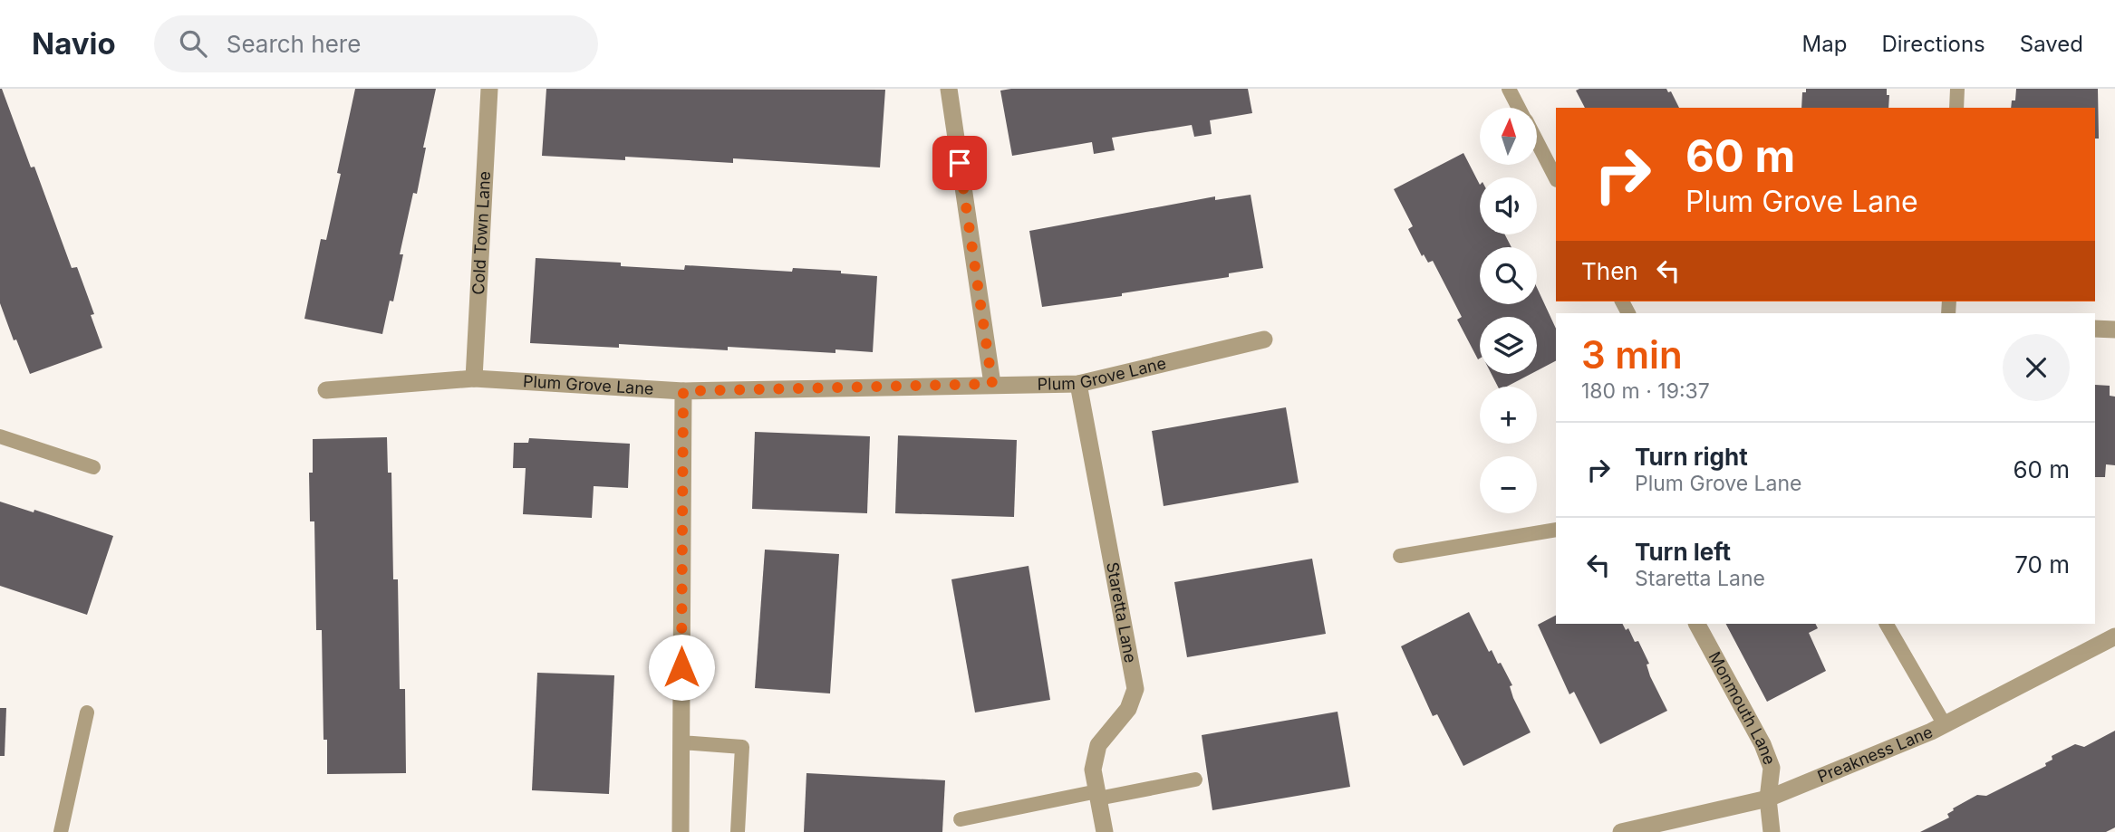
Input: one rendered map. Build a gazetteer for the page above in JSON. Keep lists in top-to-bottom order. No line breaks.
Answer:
{"streets":{"street":["Cold Town Lane","Plum Grove Lane","Staretta Lane","Monmouth Lane","Preakness Lane"]},"crossings":[["Cold Town Lane","Plum Grove Lane"],["Plum Grove Lane","Staretta Lane"],["Monmouth Lane","Preakness Lane"]],"north":"top","page":{"header":"Navio","search":"Search here","nav":["Map","Directions","Saved"],"map_buttons":["+","−"],"turn":["60 m","Plum Grove Lane"],"then":"Then","heading":["3 min","180 m · 19:37"],"list":[{"name":"Turn right","note":"Plum Grove Lane","value":"60 m"},{"name":"Turn left","note":"Staretta Lane","value":"70 m"}]}}
